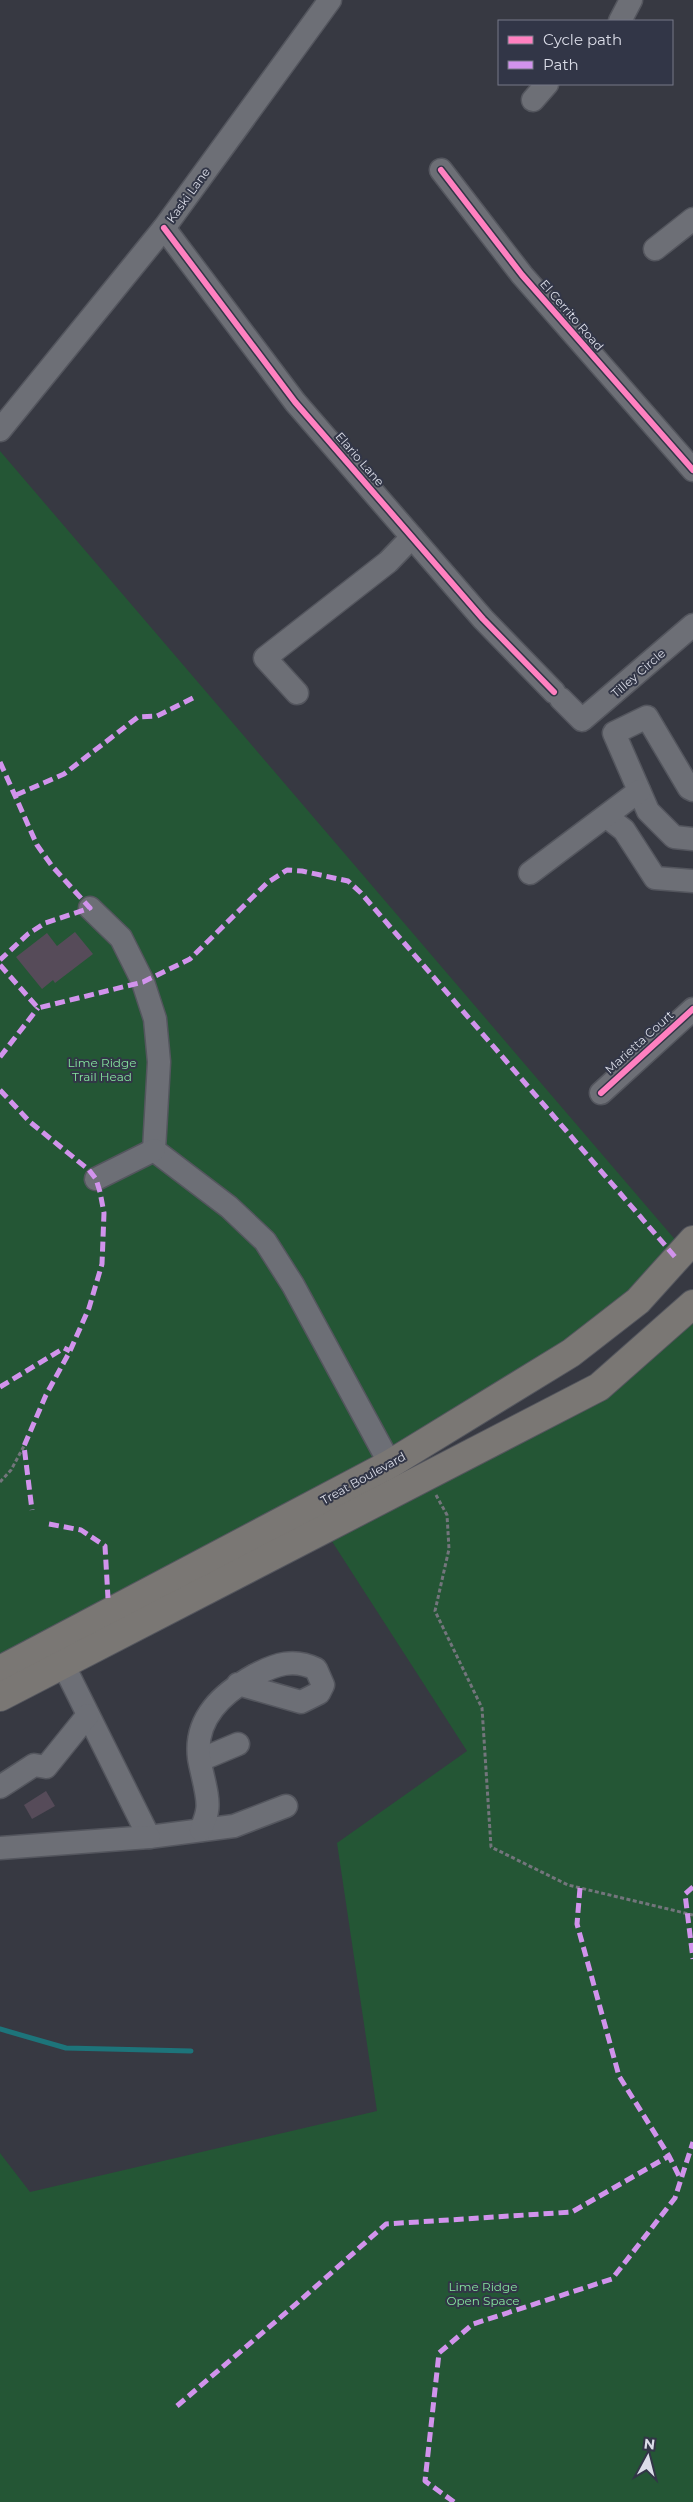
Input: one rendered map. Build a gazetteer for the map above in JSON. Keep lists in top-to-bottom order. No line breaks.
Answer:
{"streets":{"main road":["Treat Boulevard"],"street":["Kaski Lane","El Cerrito Road","Elario Lane","Tilley Circle","Marietta Court"]},"crossings":[["Kaski Lane","Elario Lane"],["Elario Lane","Tilley Circle"]],"parks":["Lime Ridge Trail Head","Lime Ridge Open Space"],"legend":["Cycle path","Path"],"north":"top"}
